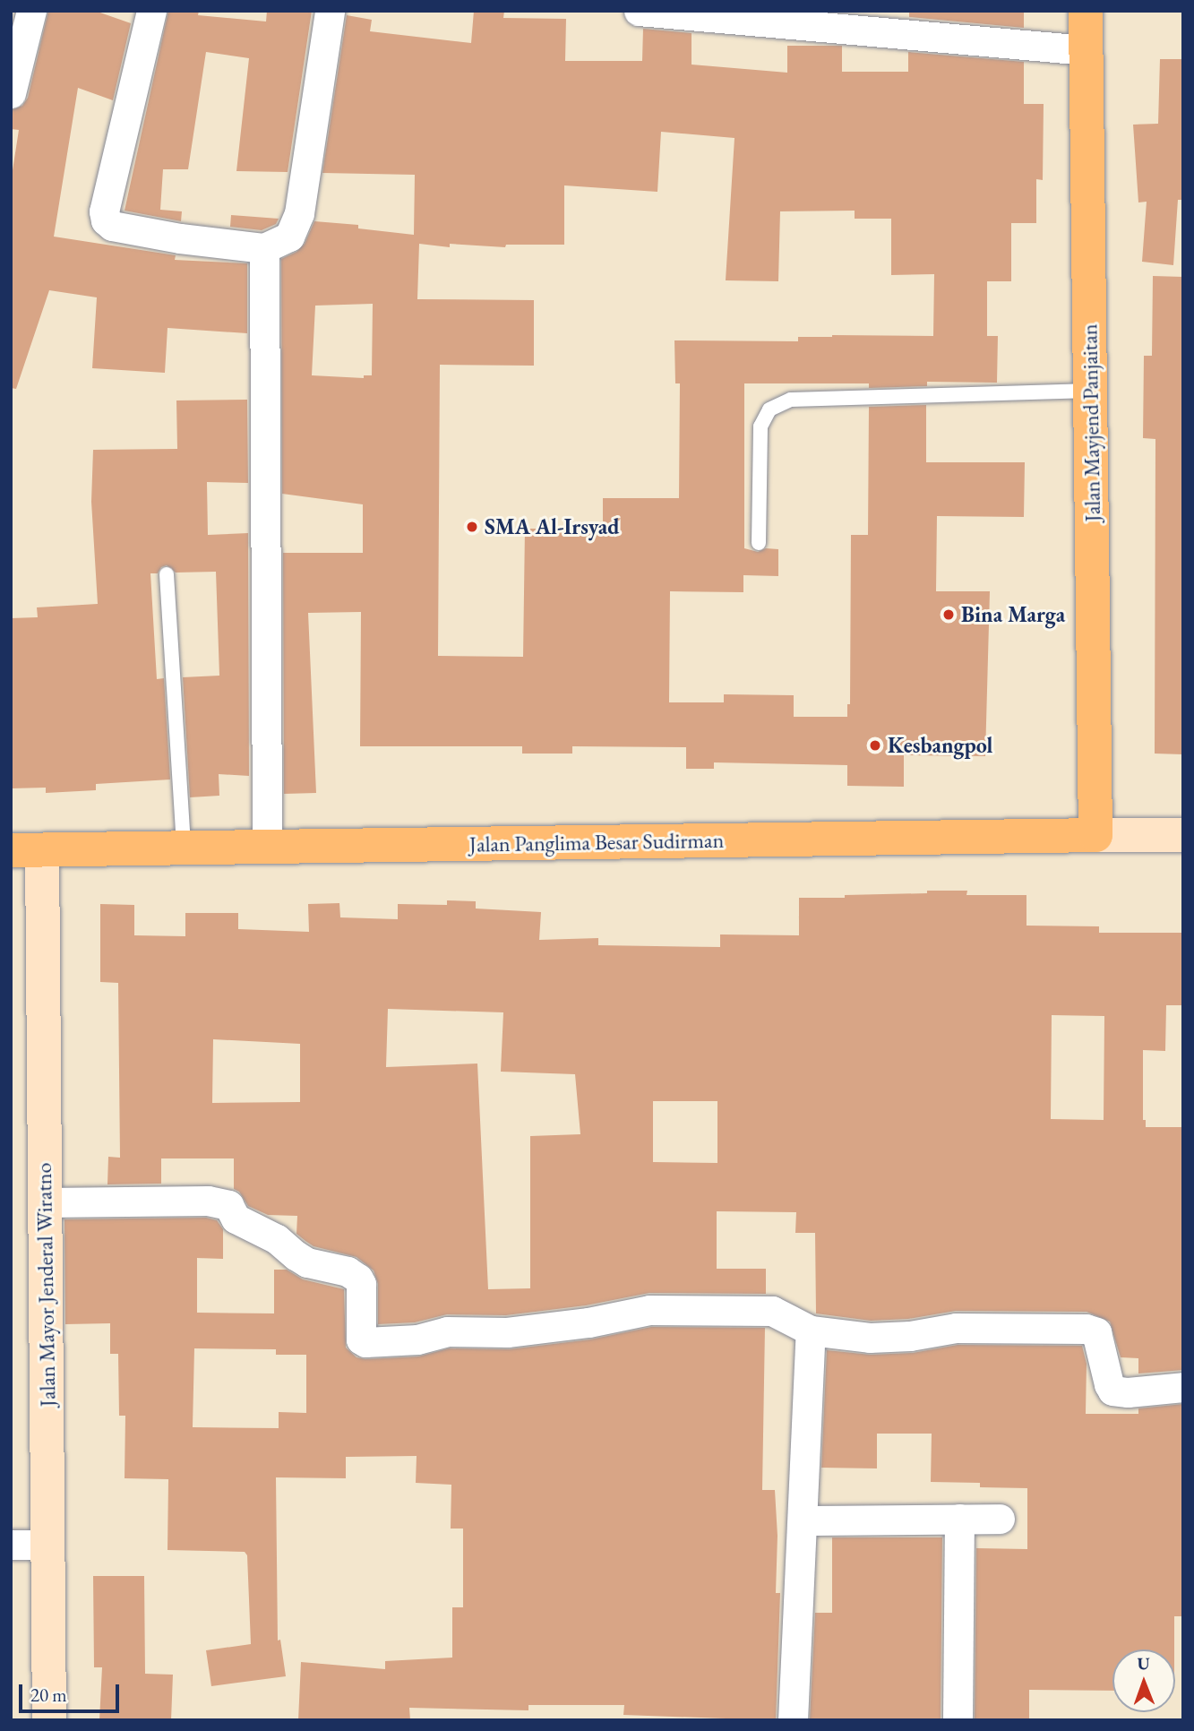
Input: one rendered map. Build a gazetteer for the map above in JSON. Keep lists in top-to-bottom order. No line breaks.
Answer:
{"streets":{"highway":["Jalan Mayjend Panjaitan","Jalan Panglima Besar Sudirman"],"street":["Jalan Mayor Jenderal Wiratno"]},"crossings":[["Jalan Mayjend Panjaitan","Jalan Panglima Besar Sudirman"],["Jalan Panglima Besar Sudirman","Jalan Mayor Jenderal Wiratno"]],"places":["SMA Al-Irsyad","Bina Marga","Kesbangpol"],"scale_bar":"20 m","north":"top"}
